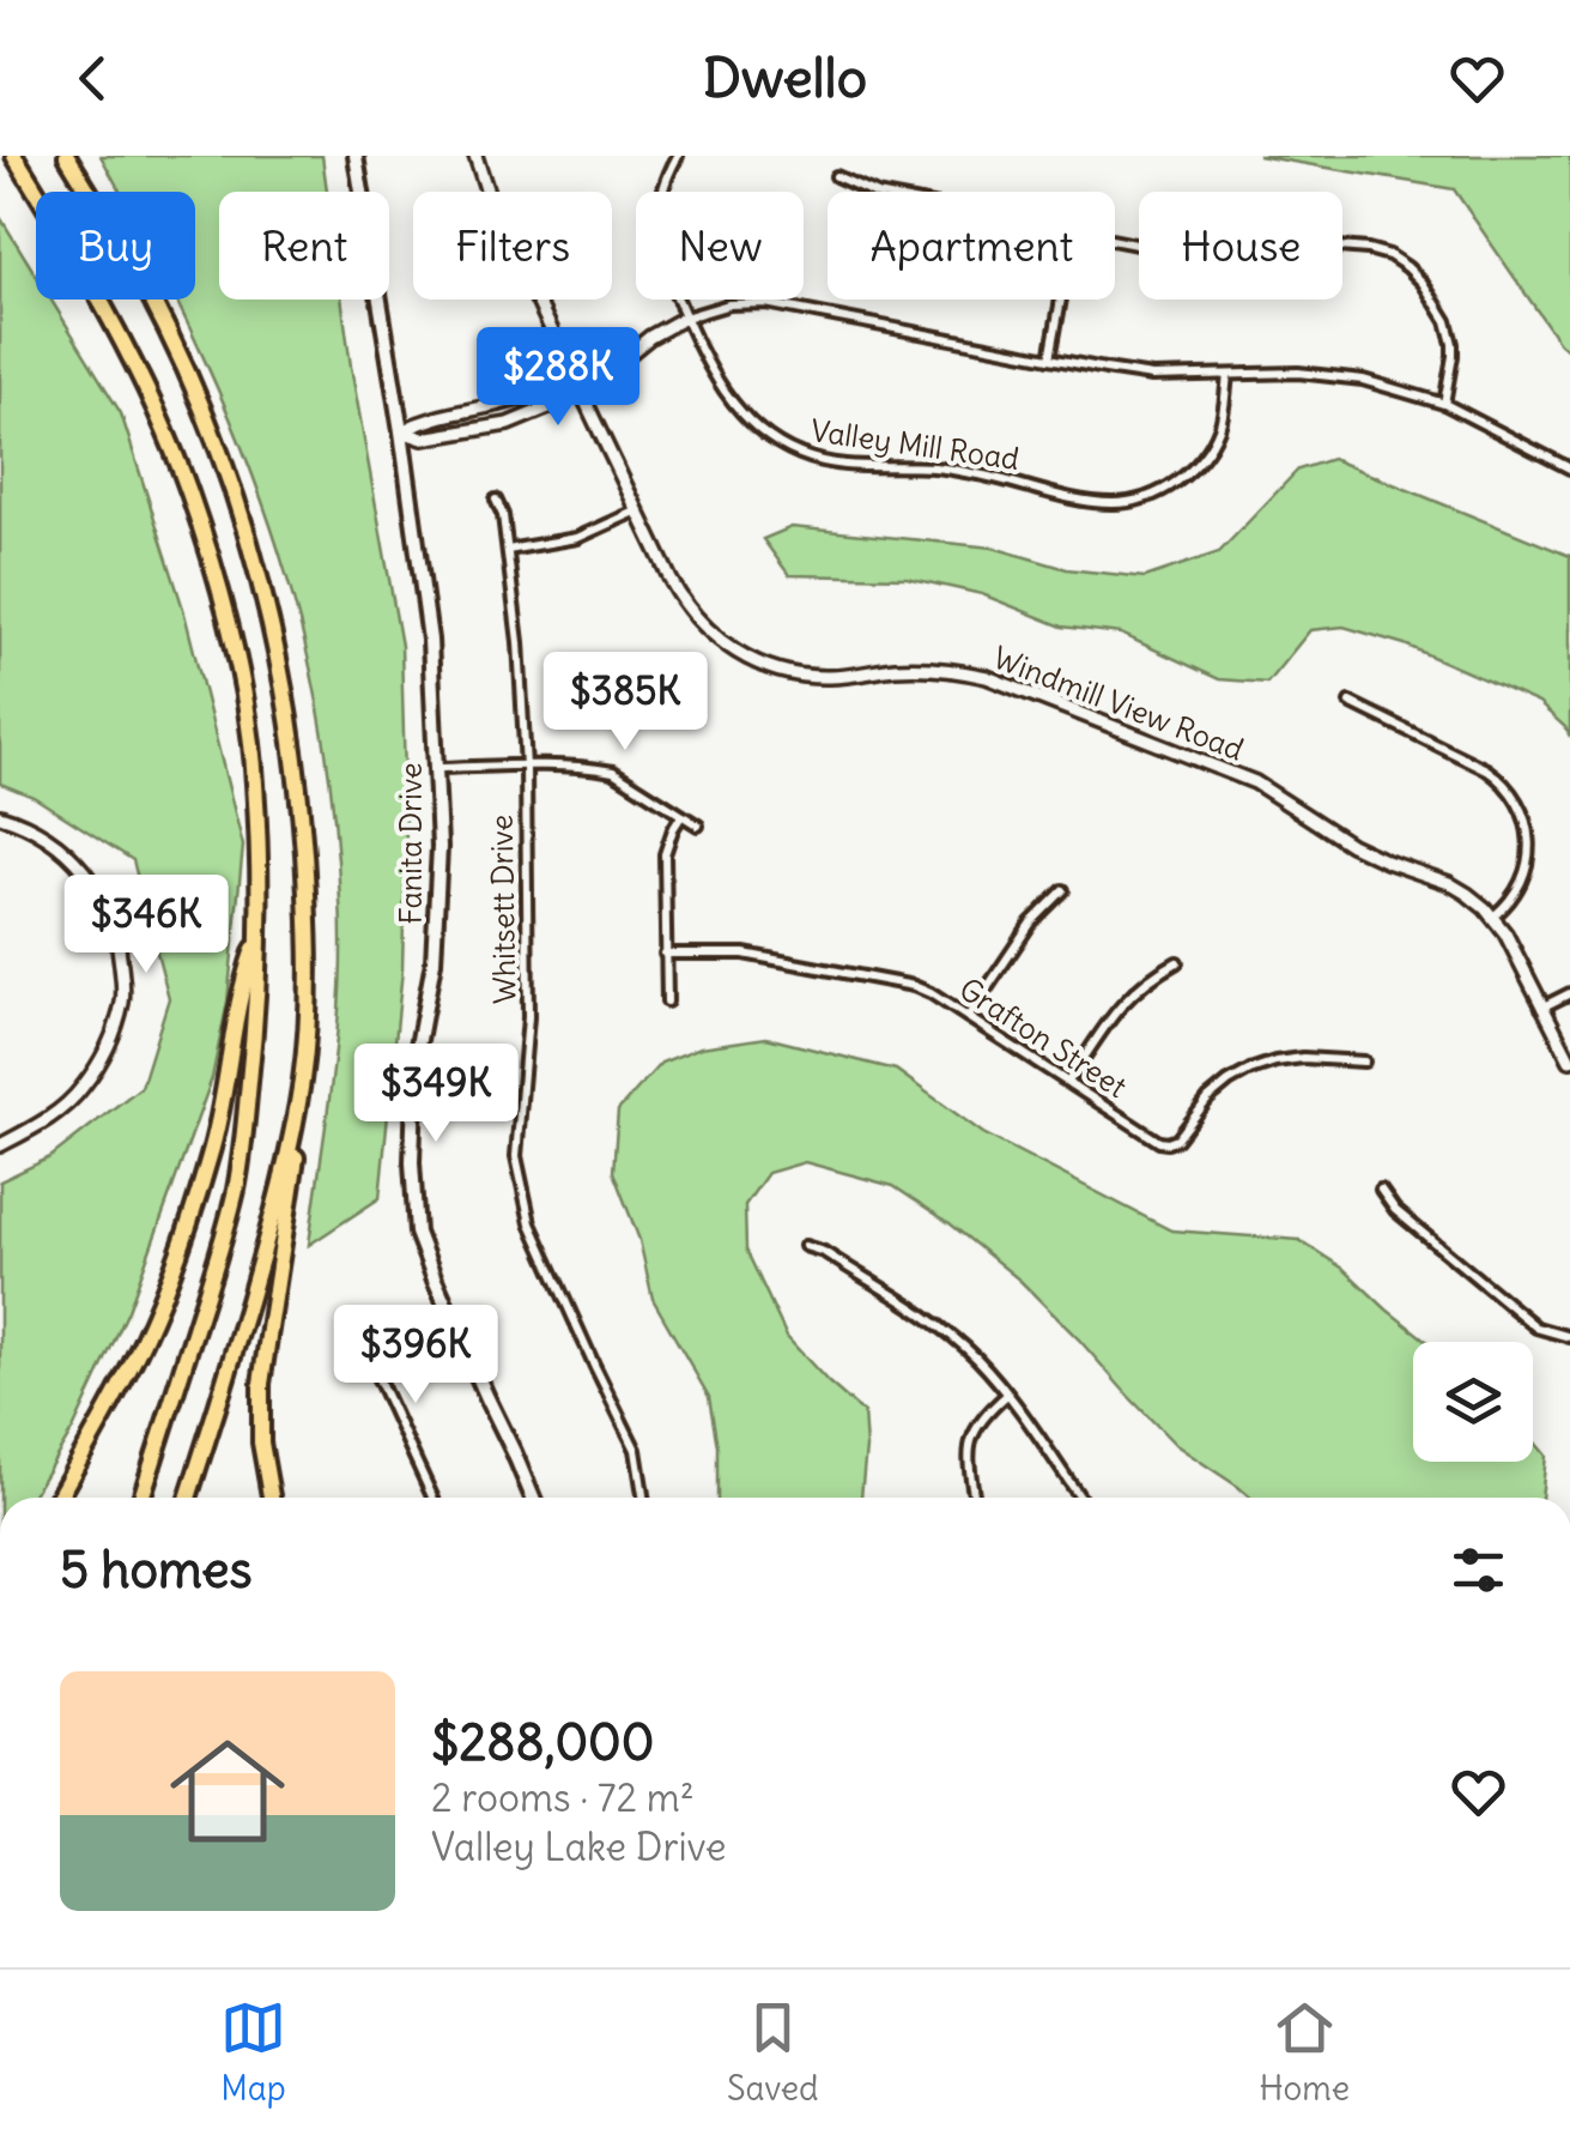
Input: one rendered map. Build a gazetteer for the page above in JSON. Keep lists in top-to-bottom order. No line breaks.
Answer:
{"streets":{"main road":["Fanita Drive"],"street":["Valley Mill Road","Windmill View Road","Whitsett Drive","Grafton Street"]},"page":{"header":"Dwello","chip":["Buy","Rent","Filters","New","Apartment","House"],"price":["$288K","$385K","$346K","$349K","$396K"],"heading":"5 homes","list":[{"name":"$288,000","note":"2 rooms · 72 m² · Valley Lake Drive"}],"tabs":["Map","Saved","Home"]}}
